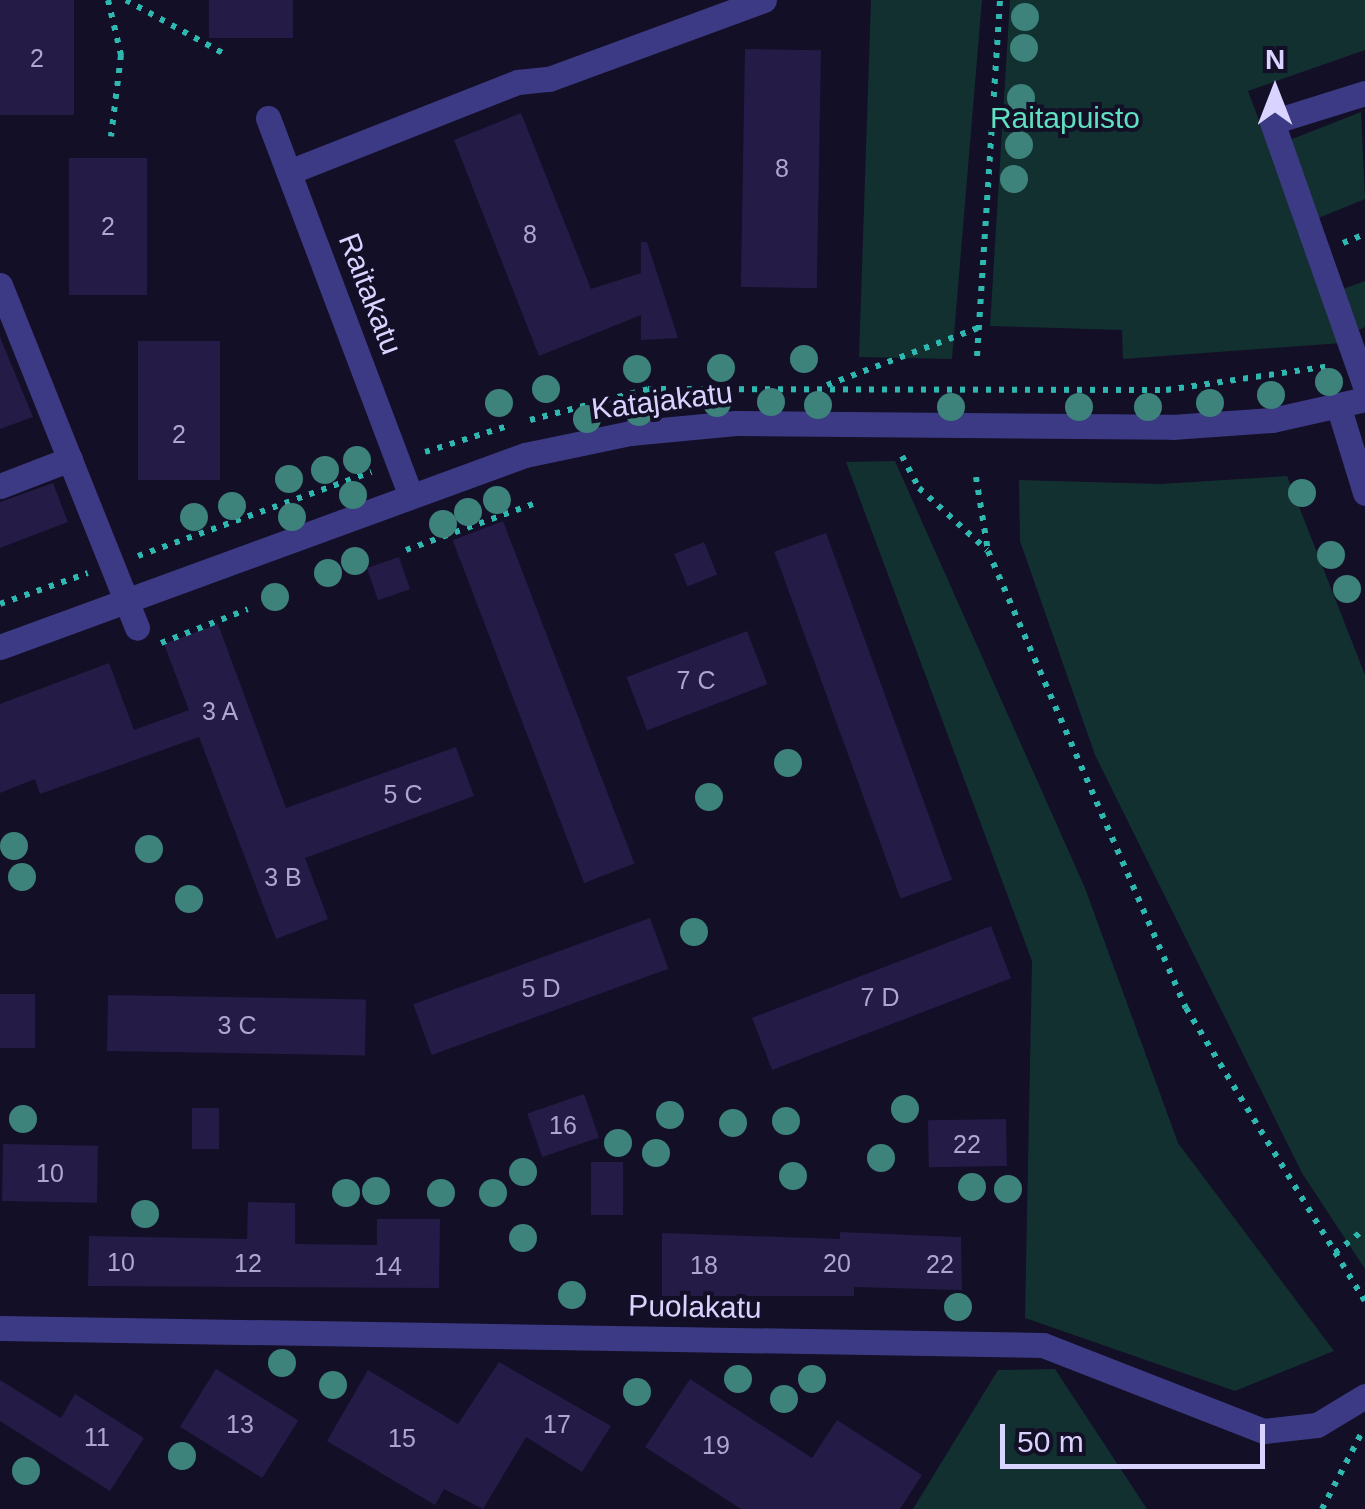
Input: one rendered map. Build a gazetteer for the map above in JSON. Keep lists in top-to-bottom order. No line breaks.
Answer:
{"streets":{"street":["Raitakatu","Katajakatu","Puolakatu"]},"crossings":[["Raitakatu","Katajakatu"]],"parks":["Raitapuisto"],"house_numbers":["2","8","2","8","2","7 C","3 A","5 C","3 B","5 D","7 D","3 C","16","22","10","10","12","20","22","18","14","13","17","11","15","19"],"scale_bar":"50 m","north":"top"}
